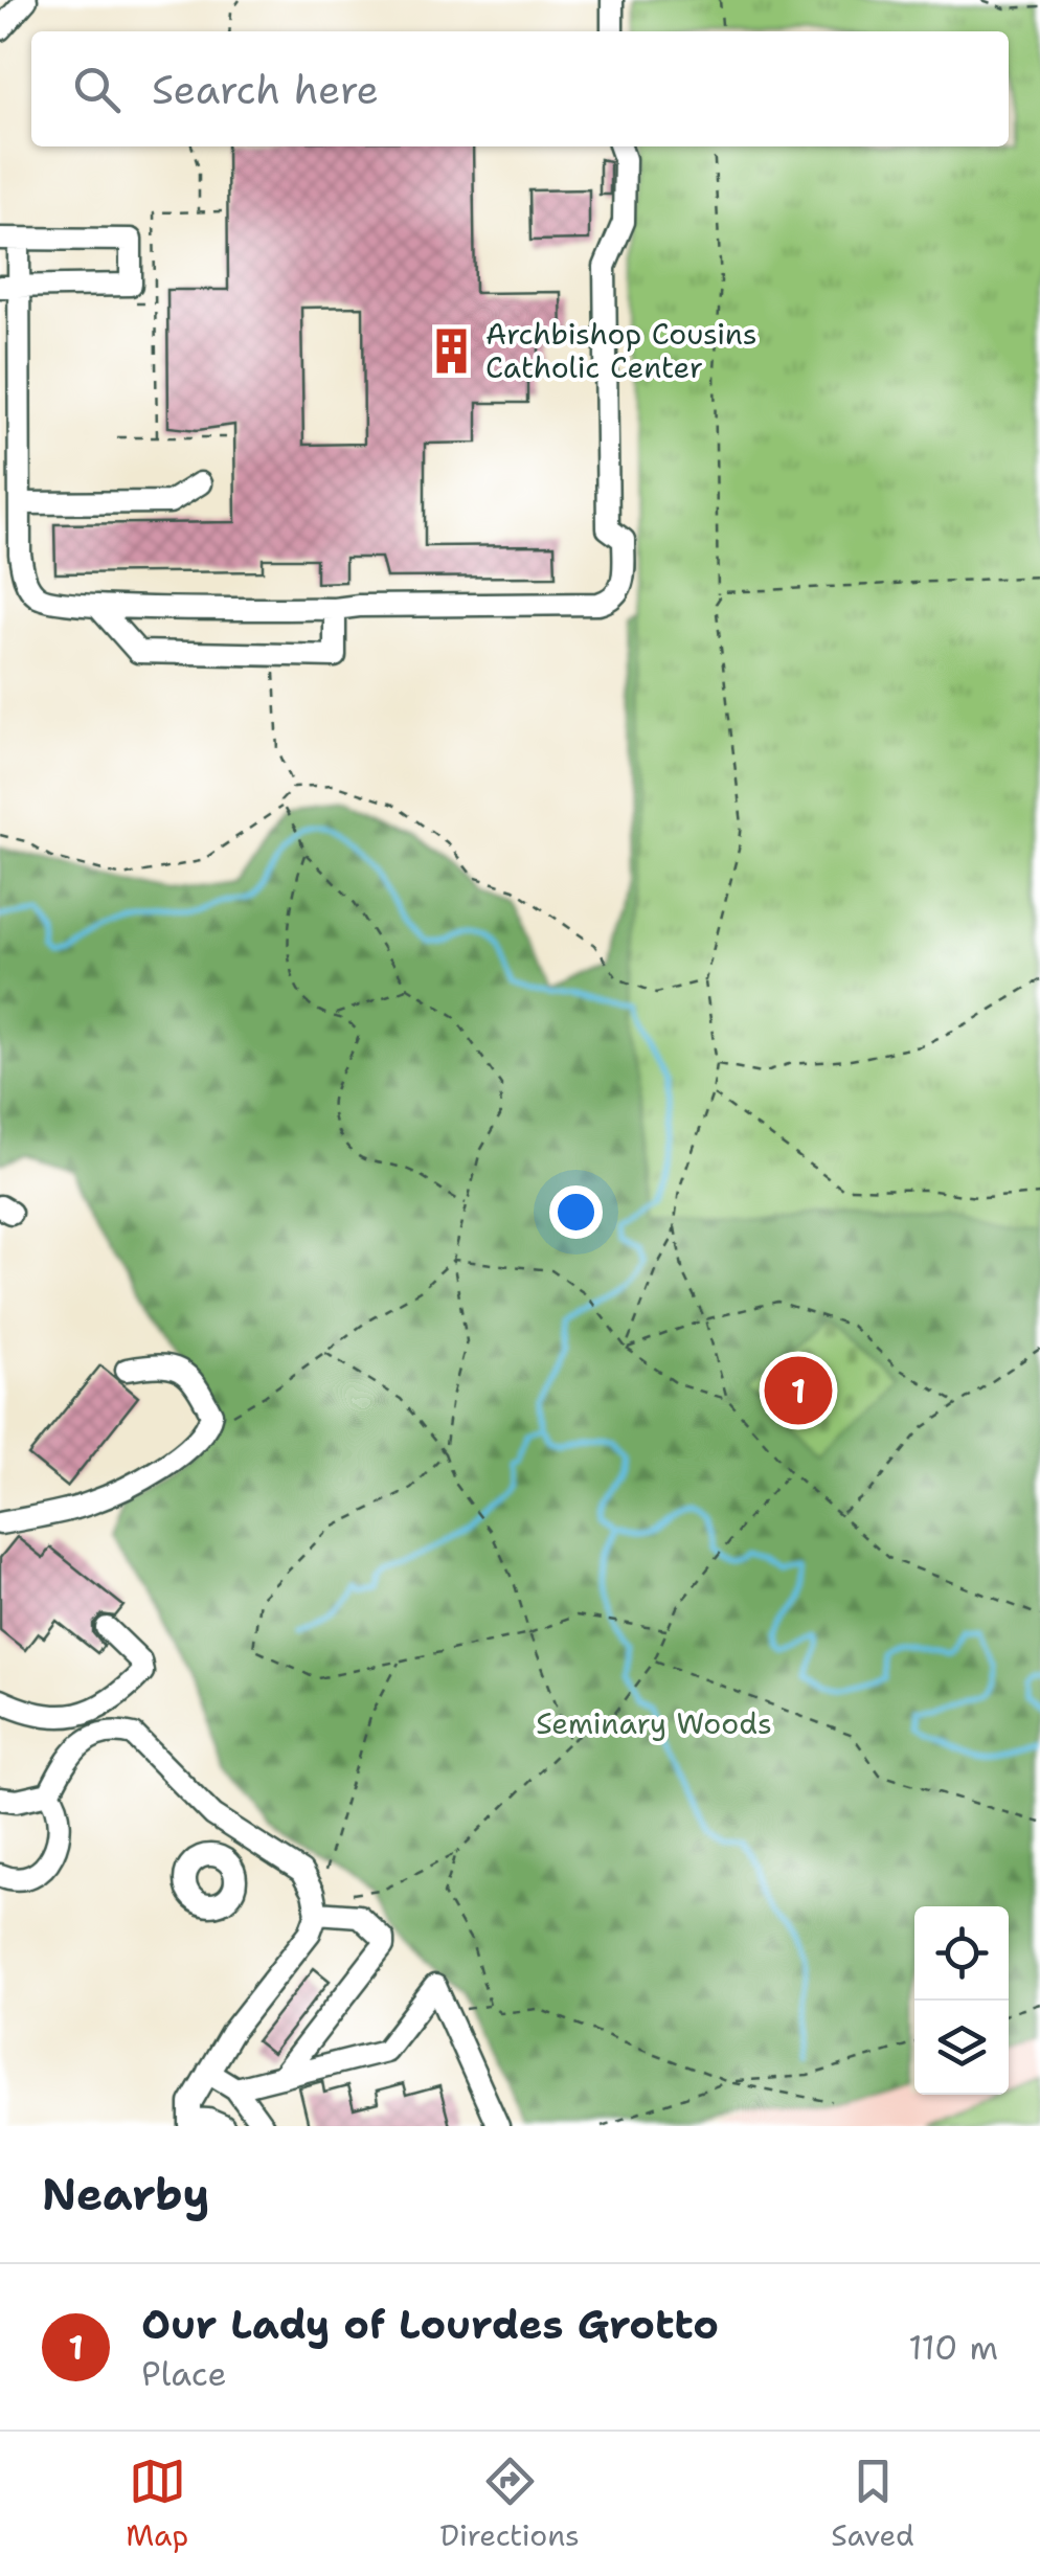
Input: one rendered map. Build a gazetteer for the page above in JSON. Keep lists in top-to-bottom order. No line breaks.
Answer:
{"parks":["Seminary Woods"],"places":{"building":["Archbishop Cousins Catholic Center"]},"page":{"search":"Search here","pins":"1","heading":"Nearby","list":[{"mark":"1","name":"Our Lady of Lourdes Grotto","note":"Place","value":"110 m"}],"nav":["Map","Directions","Saved"]}}
